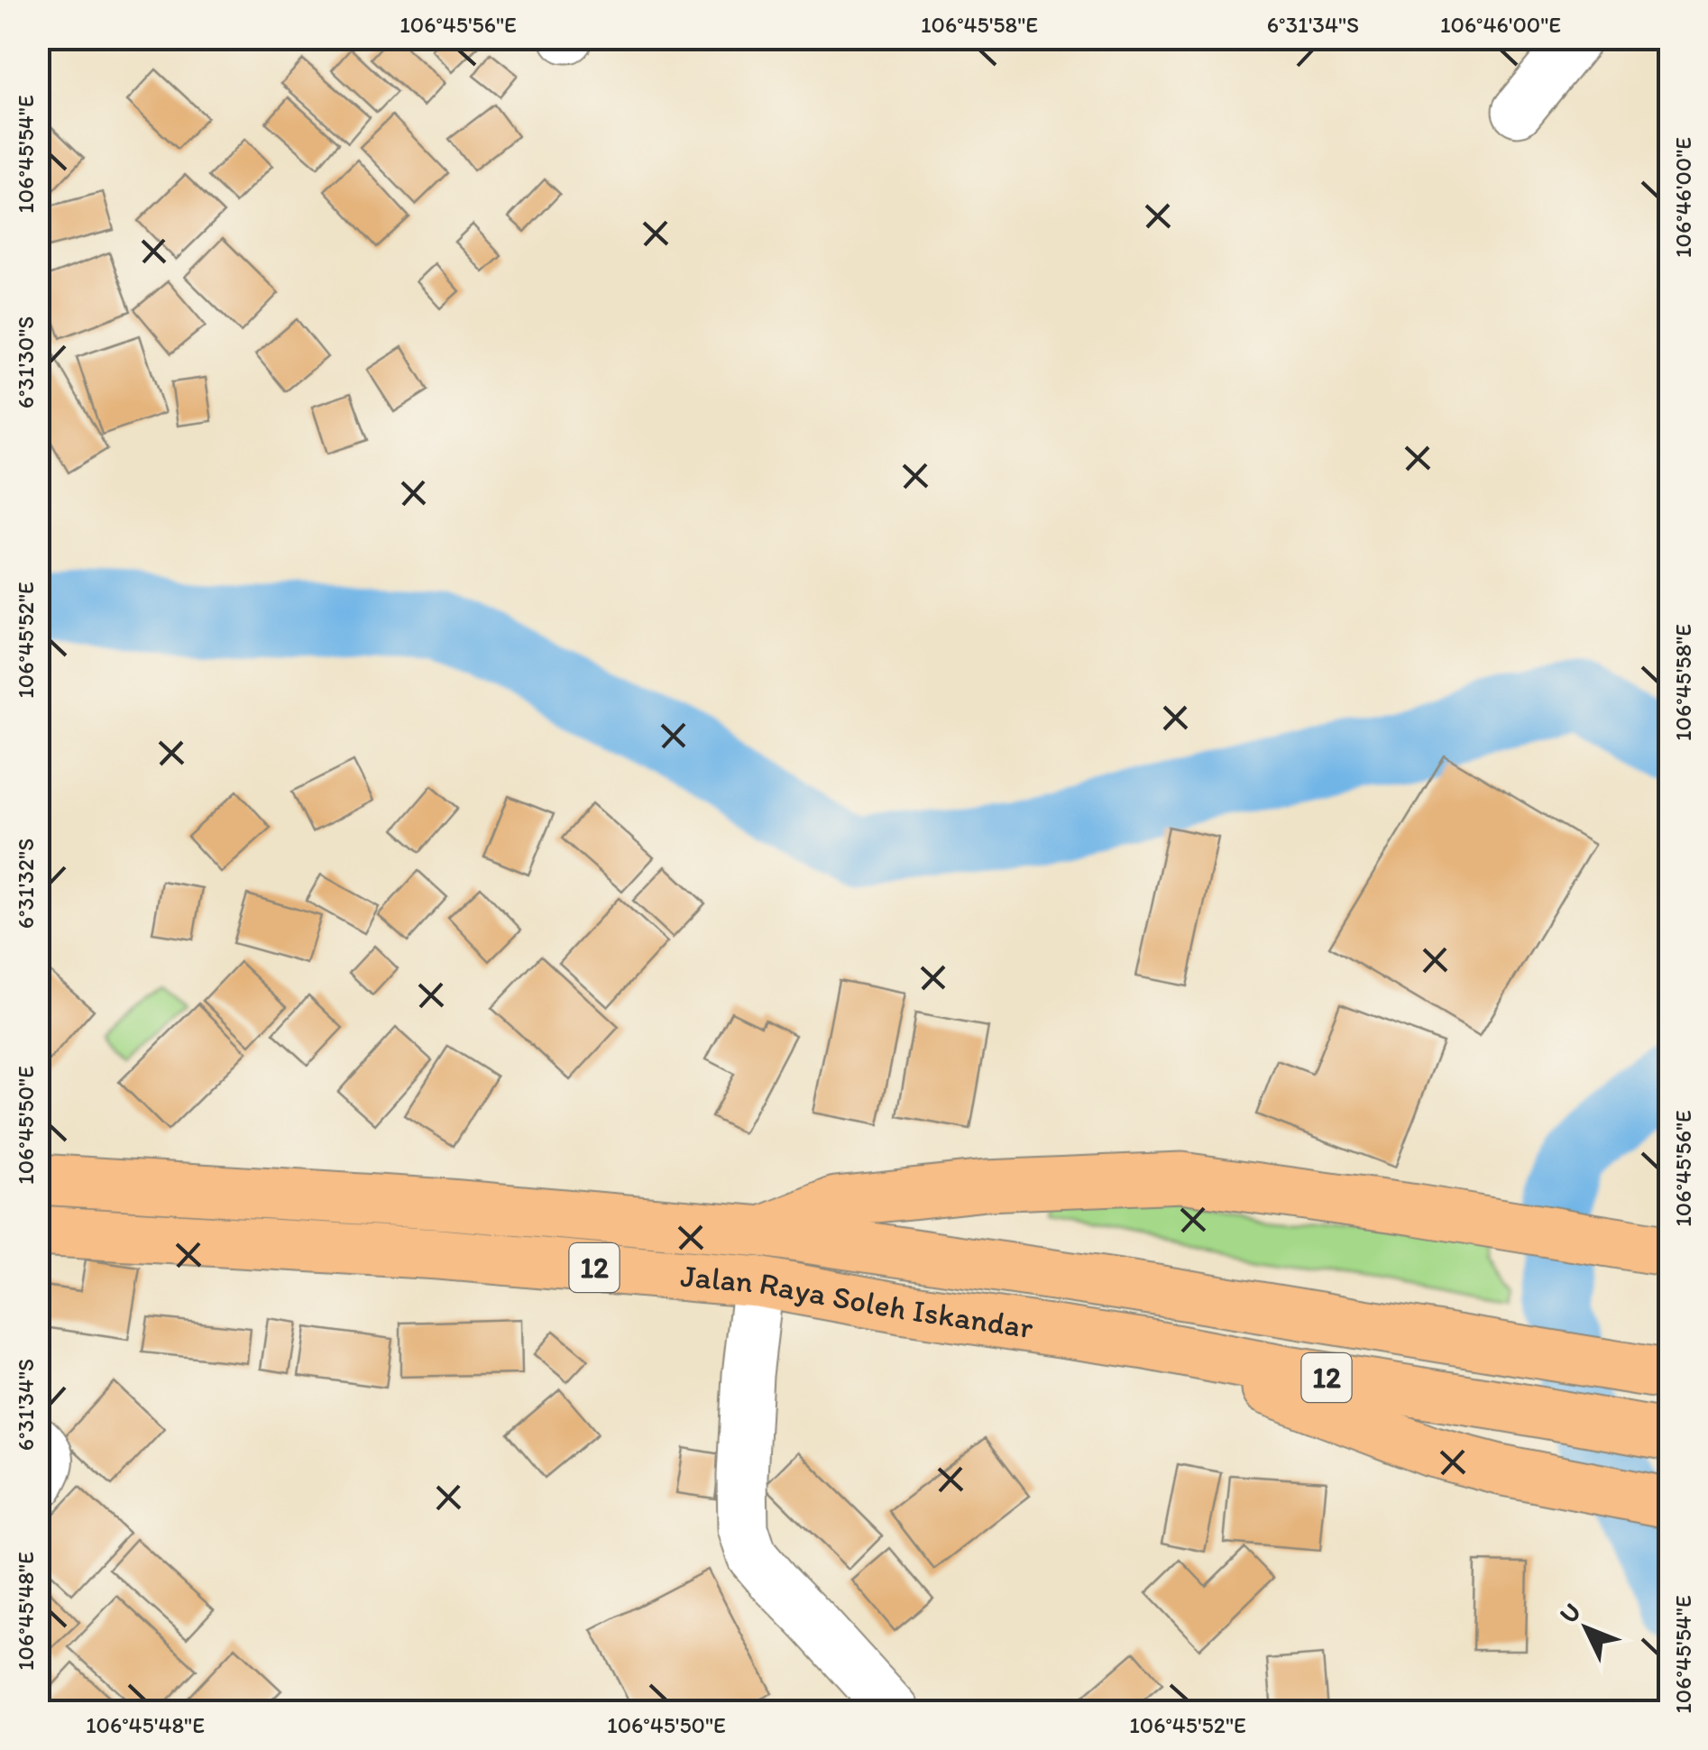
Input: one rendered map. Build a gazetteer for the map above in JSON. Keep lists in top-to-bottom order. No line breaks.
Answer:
{"streets":{"highway":["12","Jalan Raya Soleh Iskandar"]},"north":"top left","coordinates":["106°45'56\"E","106°45'58\"E","6°31'34\"S","106°46'00\"E","106°45'54\"E","6°31'30\"S","106°45'52\"E","6°31'32\"S","106°45'50\"E","106°45'48\"E"]}
